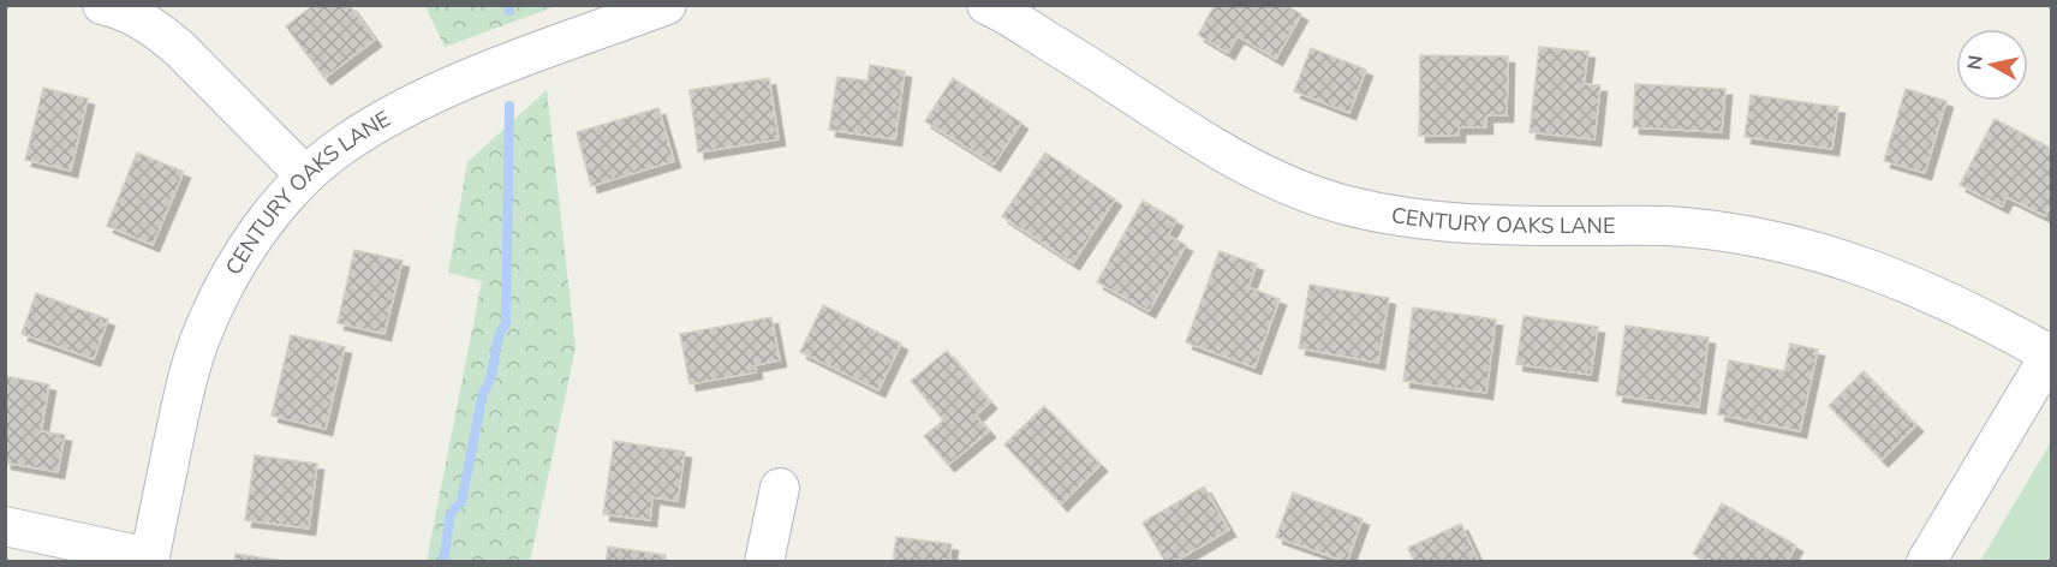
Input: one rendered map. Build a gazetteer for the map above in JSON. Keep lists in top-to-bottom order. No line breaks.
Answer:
{"streets":{"street":["CENTURY OAKS LANE"]},"north":"left"}
